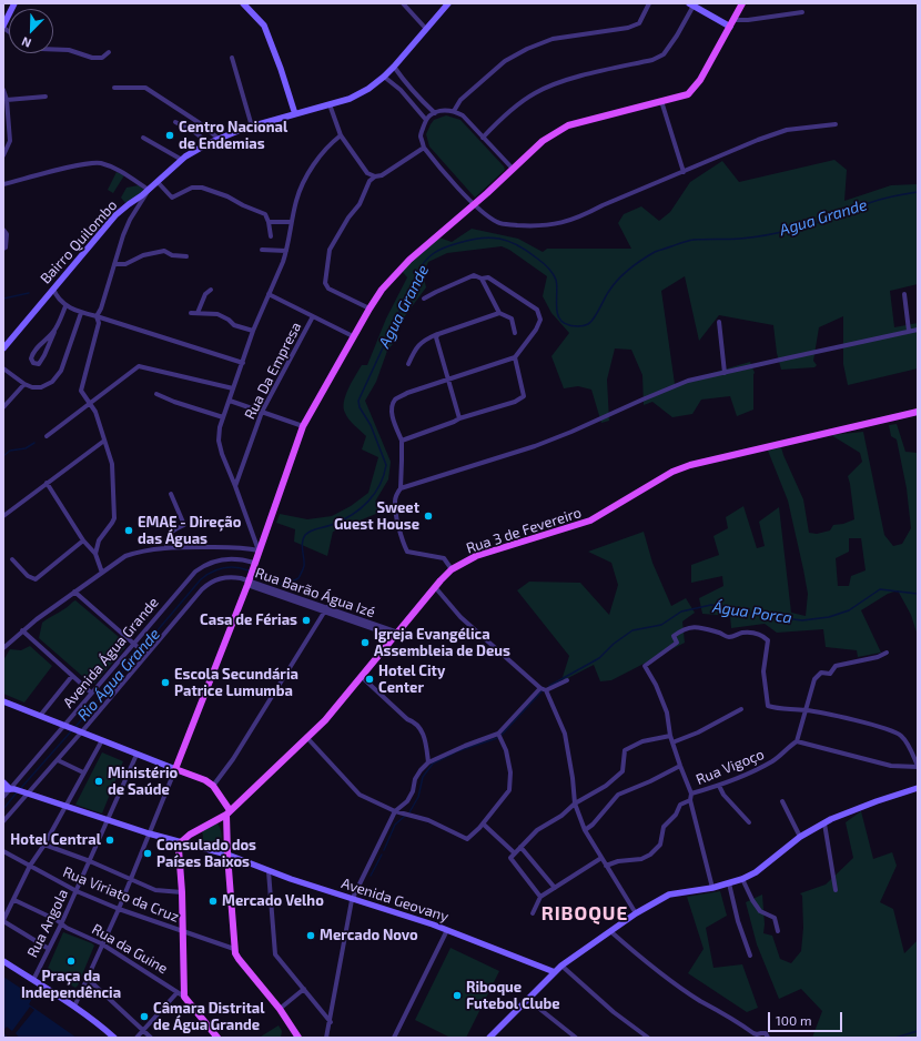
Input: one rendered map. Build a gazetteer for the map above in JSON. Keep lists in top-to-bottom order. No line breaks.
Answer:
{"streets":{"main road":["Rua 3 de Fevereiro","Rua da Guine"],"street":["Bairro Quilombo","Rua Da Empresa","Rua Barão Água Izé","Avenida Água Grande","Rua Vigoço","Rua Viriato da Cruz","Avenida Geovany","Rua Angola"]},"crossings":[["Rua 3 de Fevereiro","Rua Barão Água Izé"],["Rua 3 de Fevereiro","Avenida Geovany"],["Rua Barão Água Izé","Avenida Água Grande"],["Avenida Água Grande","Avenida Geovany"],["Rua Viriato da Cruz","Rua Angola"],["Avenida Geovany","Rua Angola"],["Rua Angola","Rua da Guine"]],"districts":["RIBOQUE"],"water":["Agua Grande","Água Porca","Rio Água Grande"],"places":["Centro Nacional de Endemias","Sweet Guest House","EMAE - Direção das Águas","Casa de Férias","Igreja Evangélica Assembleia de Deus","Hotel City Center","Escola Secundária Patrice Lumumba","Ministério de Saúde","Hotel Central","Consulado dos Países Baixos","Mercado Velho","Mercado Novo","Praça da Independência","Riboque Futebol Clube","Câmara Distrital de Água Grande"],"scale_bar":"100 m","north":"bottom left"}
